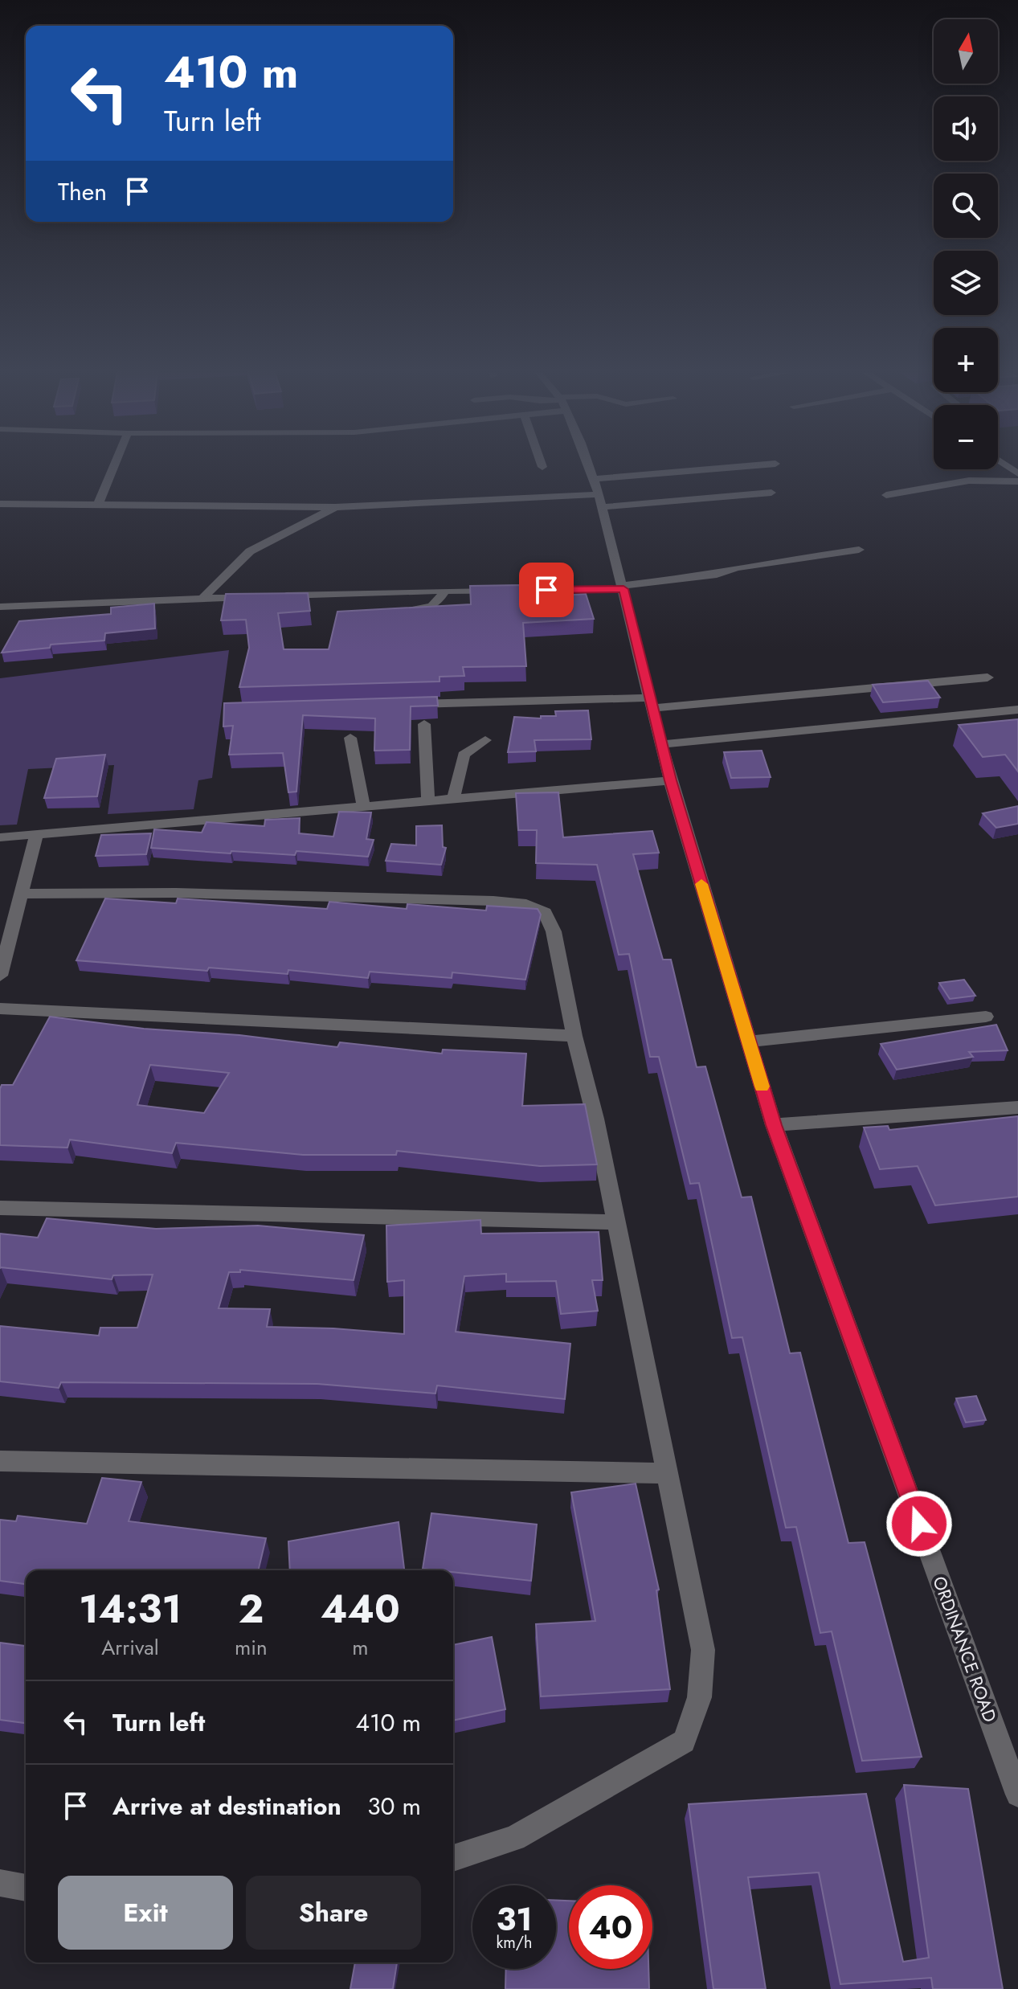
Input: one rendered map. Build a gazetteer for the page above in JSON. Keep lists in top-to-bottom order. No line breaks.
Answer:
{"streets":{"street":["ORDINANCE ROAD"]},"north":"top","page":{"map_buttons":["+","−"],"turn":["410 m","Turn left"],"then":"Then","eta":["14:31","Arrival","2","min","440","m"],"list":[{"name":"Turn left","value":"410 m"},{"name":"Arrive at destination","value":"30 m"}],"buttons":["Exit","Share"],"speed":"31 km/h","limit":"40"}}
